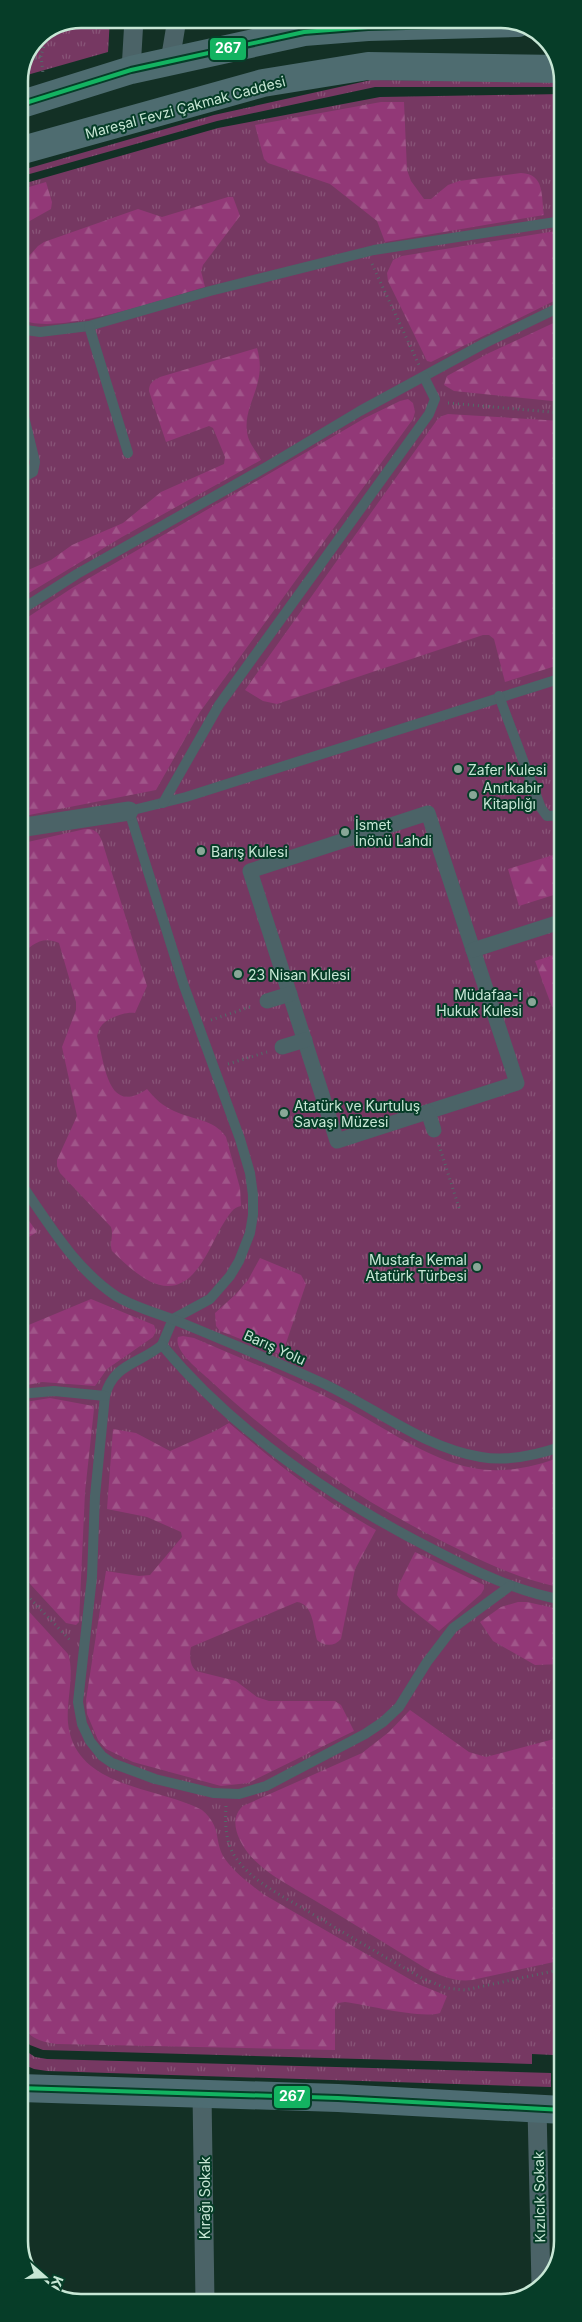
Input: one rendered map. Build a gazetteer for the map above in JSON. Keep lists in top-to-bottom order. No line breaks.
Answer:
{"streets":{"main road":["Mareşal Fevzi Çakmak Caddesi"],"street":["Kızılcık Sokak","Kırağı Sokak"],"lane":["Barış Yolu"]},"places":["Zafer Kulesi","Anıtkabir Kitaplığı","İsmet İnönü Lahdi","Barış Kulesi","23 Nisan Kulesi","Müdafaa-i Hukuk Kulesi","Atatürk ve Kurtuluş Savaşı Müzesi","Mustafa Kemal Atatürk Türbesi"],"lines":["transit line 267"],"north":"right"}
